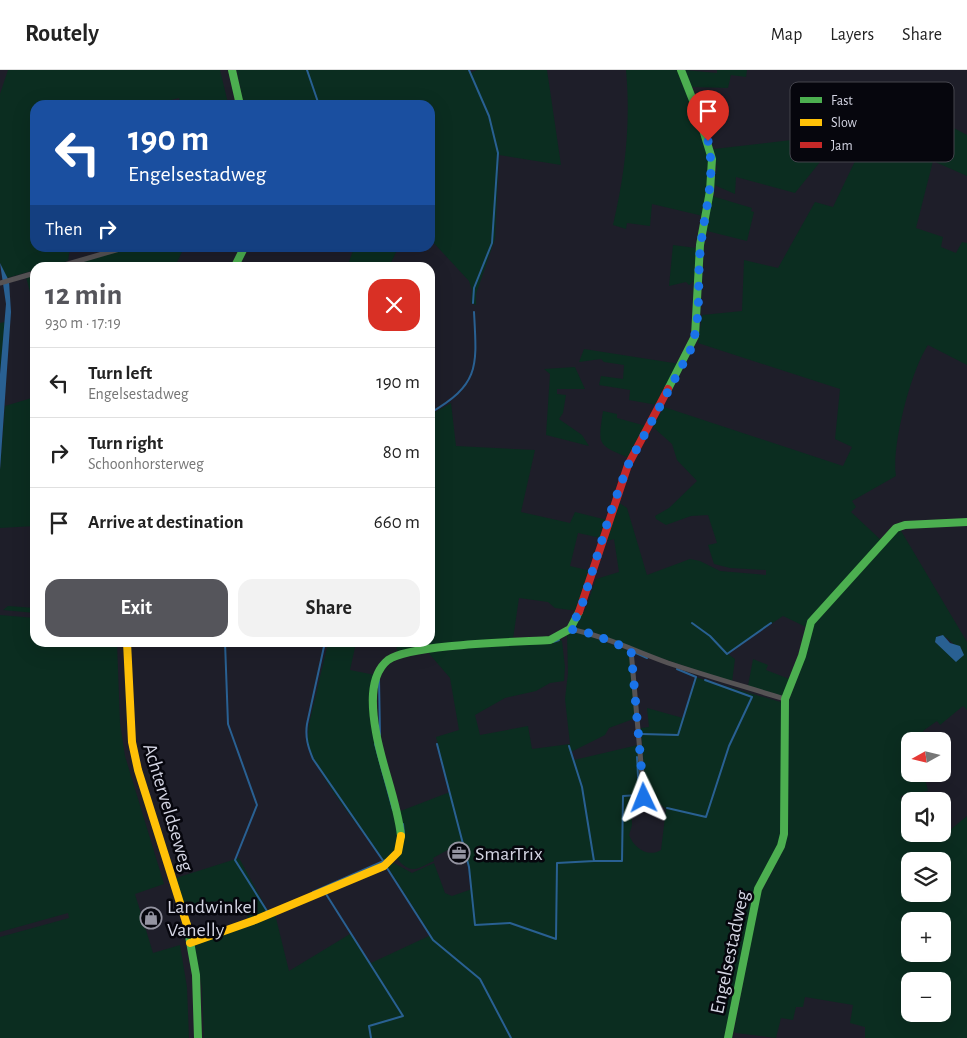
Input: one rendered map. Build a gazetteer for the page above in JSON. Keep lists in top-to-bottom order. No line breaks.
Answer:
{"streets":{"street":["Achterveldseweg","Engelsestadweg"]},"places":{"office":["SmarTrix"],"shop":["Landwinkel Vanelly"]},"legend":["Fast","Slow","Jam"],"north":"left","page":{"header":"Routely","nav":["Map","Layers","Share"],"turn":["190 m","Engelsestadweg"],"then":"Then","heading":["12 min","930 m · 17:19"],"list":[{"name":"Turn left","note":"Engelsestadweg","value":"190 m"},{"name":"Turn right","note":"Schoonhorsterweg","value":"80 m"},{"name":"Arrive at destination","value":"660 m"}],"buttons":["Exit","Share"],"map_buttons":["+","−"]}}
